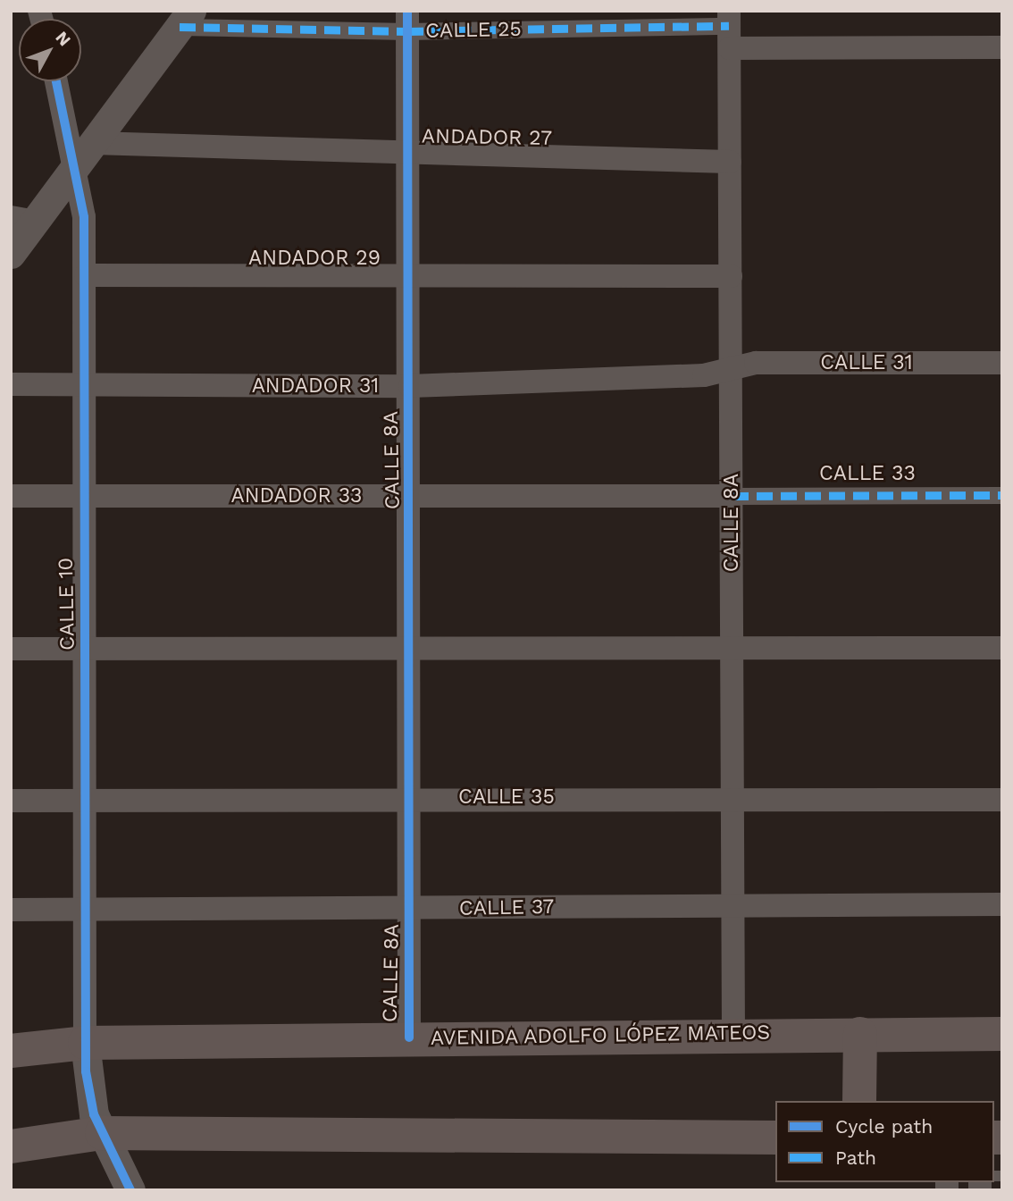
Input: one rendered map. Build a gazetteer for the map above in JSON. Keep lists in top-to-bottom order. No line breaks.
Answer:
{"streets":{"main road":["AVENIDA ADOLFO LÓPEZ MATEOS"],"street":["CALLE 25","ANDADOR 27","ANDADOR 29","CALLE 31","ANDADOR 31","CALLE 8A","CALLE 33","ANDADOR 33","CALLE 10","CALLE 35","CALLE 37"]},"crossings":[["CALLE 25","CALLE 8A"],["ANDADOR 27","CALLE 8A"],["ANDADOR 27","CALLE 10"],["ANDADOR 29","CALLE 8A"],["ANDADOR 29","CALLE 10"],["CALLE 31","ANDADOR 31"],["CALLE 31","CALLE 8A"],["ANDADOR 31","CALLE 8A"],["ANDADOR 31","CALLE 10"],["CALLE 8A","CALLE 33"],["CALLE 8A","ANDADOR 33"],["CALLE 8A","CALLE 35"],["CALLE 8A","CALLE 37"],["CALLE 8A","AVENIDA ADOLFO LÓPEZ MATEOS"],["CALLE 33","ANDADOR 33"],["ANDADOR 33","CALLE 10"],["CALLE 10","CALLE 35"],["CALLE 10","CALLE 37"],["CALLE 10","AVENIDA ADOLFO LÓPEZ MATEOS"]],"legend":["Cycle path","Path"],"north":"top right"}
